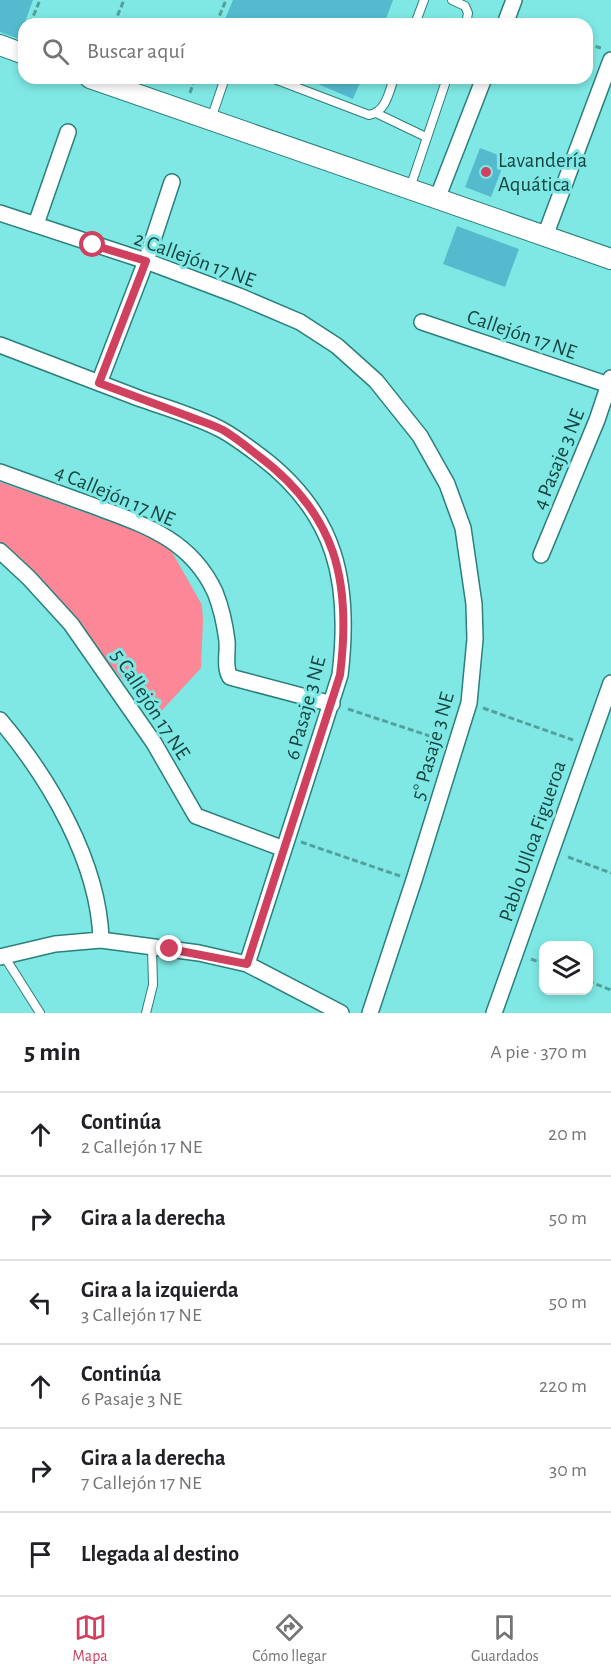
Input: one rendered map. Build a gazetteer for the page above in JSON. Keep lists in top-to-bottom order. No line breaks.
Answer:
{"streets":{"street":["2 Callejón 17 NE","Callejón 17 NE","4 Pasaje 3 NE","4 Callejón 17 NE","5 Callejón 17 NE","6 Pasaje 3 NE","5° Pasaje 3 NE","Pablo Ulloa Figueroa"]},"crossings":[["2 Callejón 17 NE","5° Pasaje 3 NE"],["Callejón 17 NE","4 Pasaje 3 NE"],["4 Callejón 17 NE","6 Pasaje 3 NE"],["5 Callejón 17 NE","6 Pasaje 3 NE"]],"places":["Lavandería Aquática"],"page":{"search":"Buscar aquí","heading":["5 min","A pie · 370 m"],"list":[["Continúa","2 Callejón 17 NE","20 m"],["Gira a la derecha","50 m"],["Gira a la izquierda","3 Callejón 17 NE","50 m"],["Continúa","6 Pasaje 3 NE","220 m"],["Gira a la derecha","7 Callejón 17 NE","30 m"],"Llegada al destino"],"nav":["Mapa","Cómo llegar","Guardados"]}}
